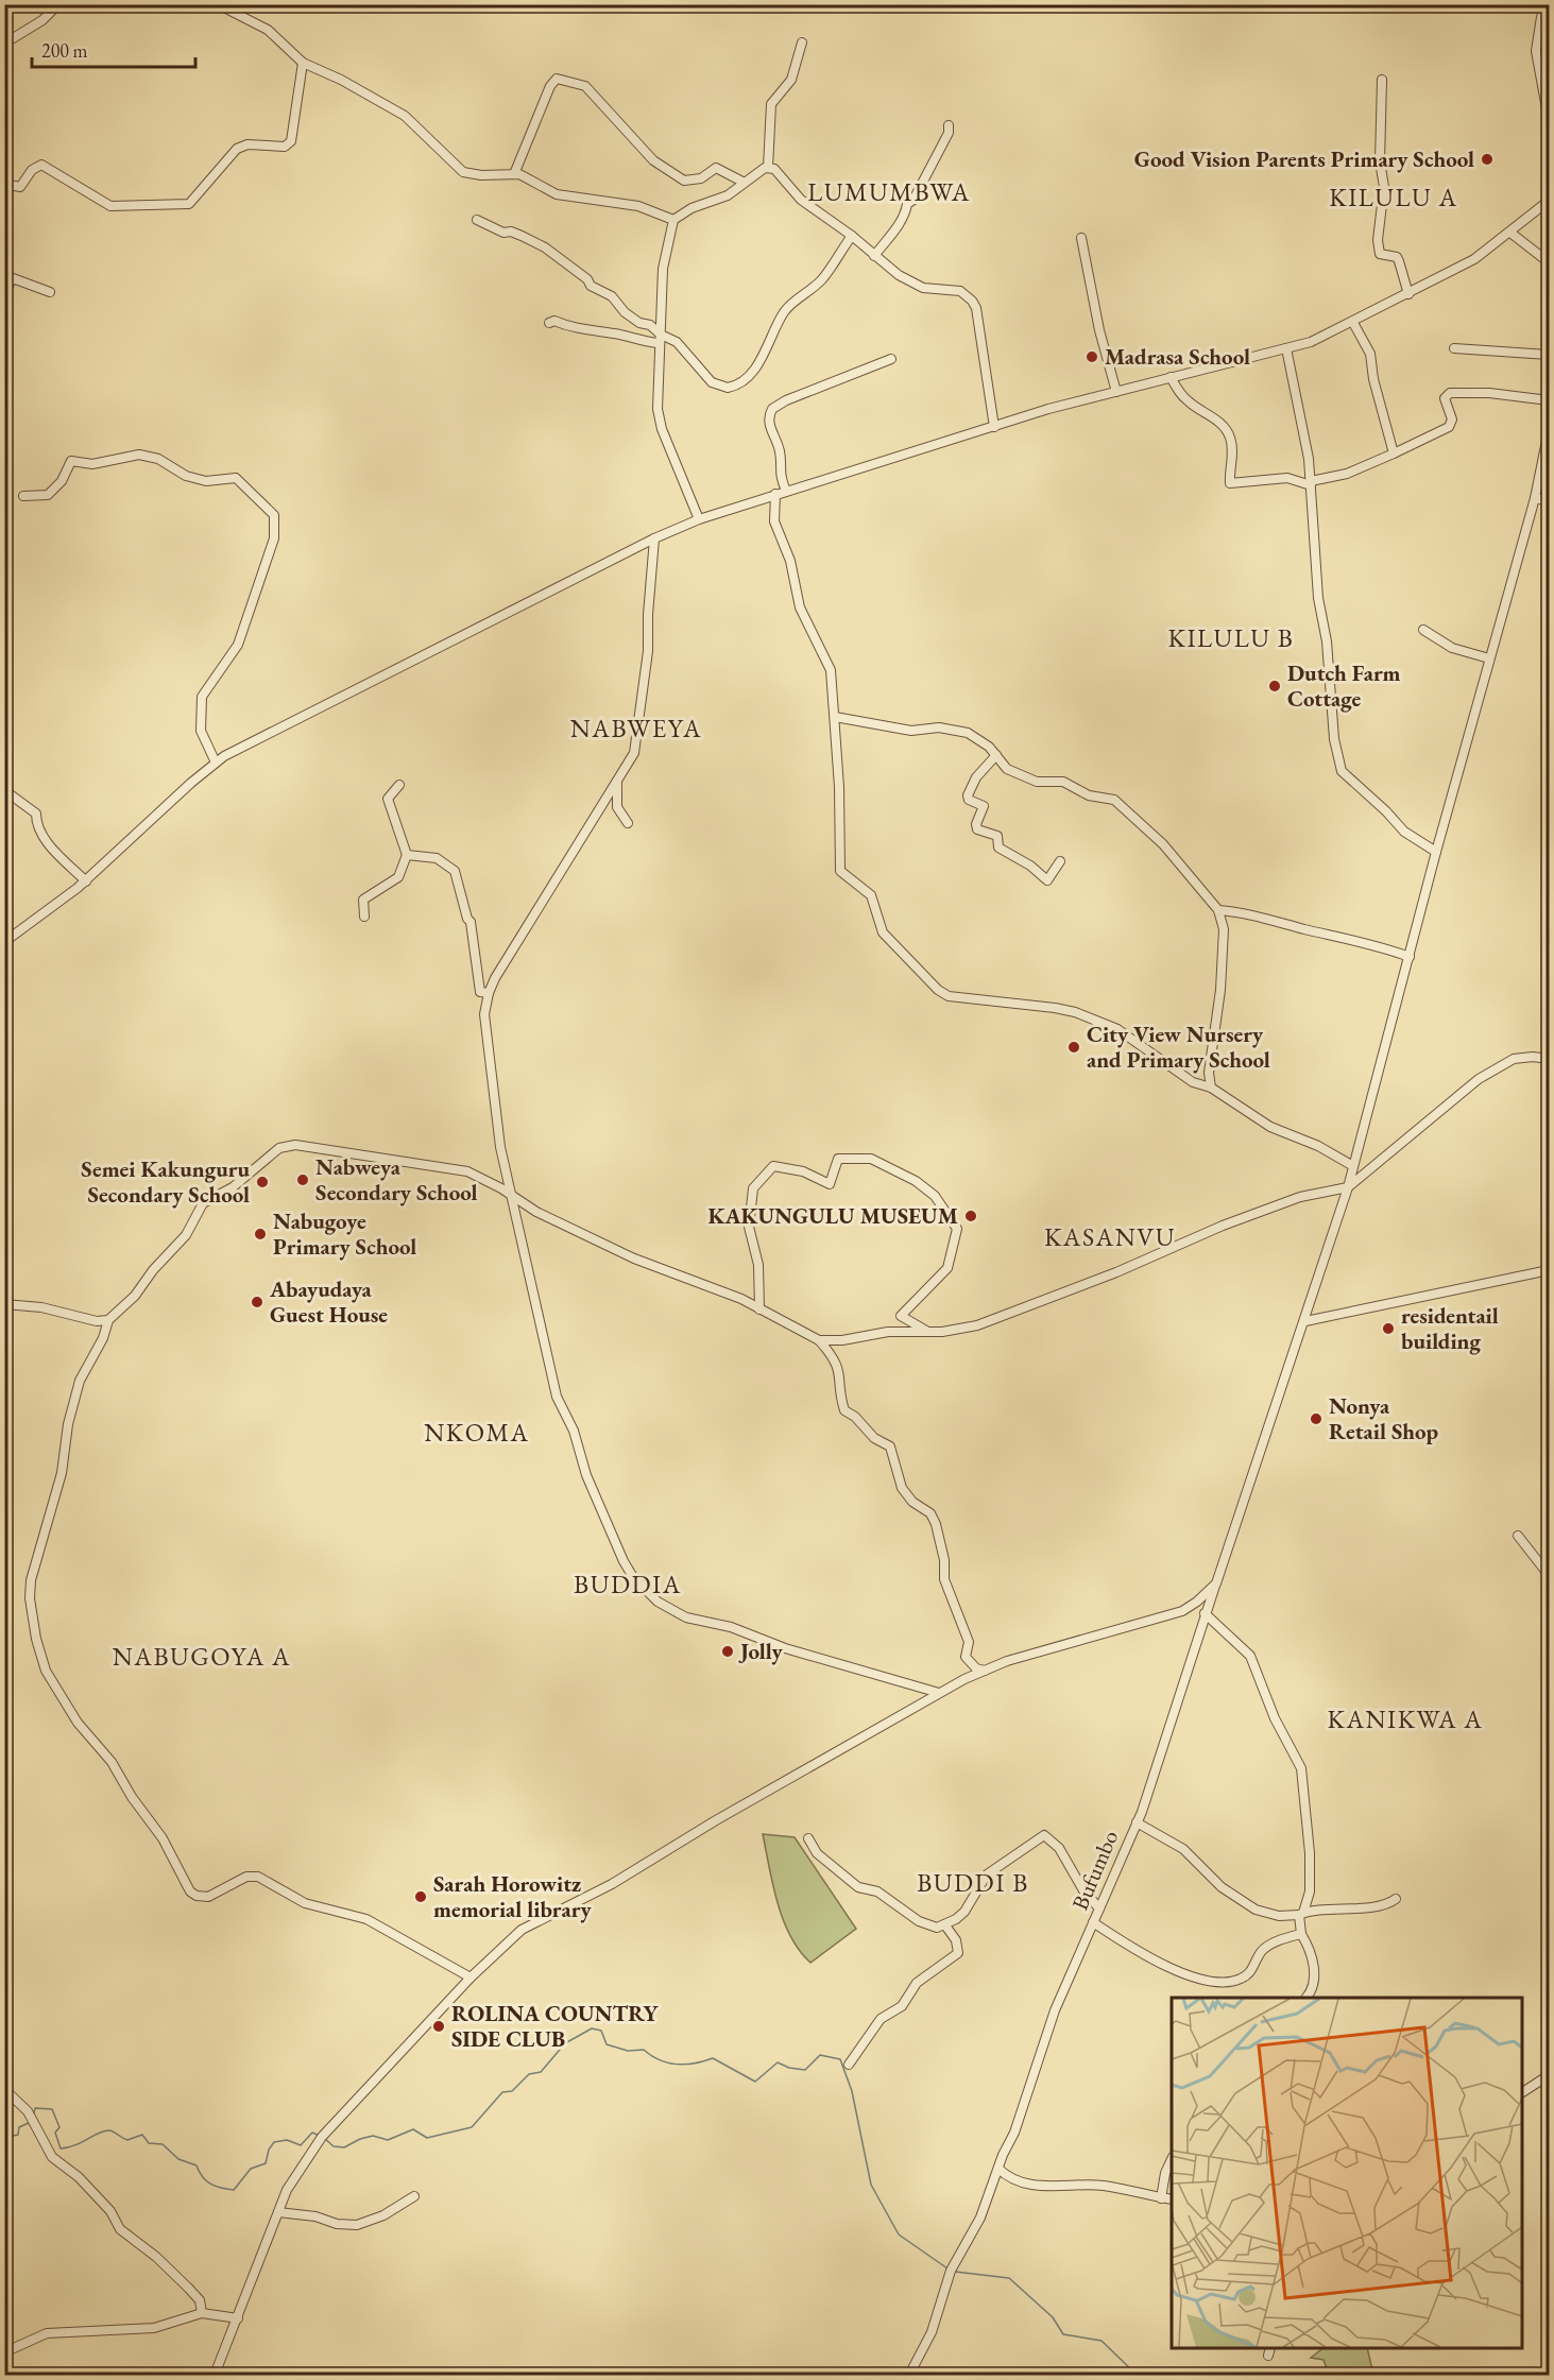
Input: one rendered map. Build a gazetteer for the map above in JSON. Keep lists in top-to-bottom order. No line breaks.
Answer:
{"streets":{"street":["Bufumbo"]},"districts":["LUMUMBWA","KILULU A","KILULU B","NABWEYA","KASANVU","NKOMA","BUDDIA","NABUGOYA A","KANIKWA A","BUDDI B"],"places":["Good Vision Parents Primary School","Madrasa School","Dutch Farm Cottage","City View Nursery and Primary School","Nabweya Secondary School","Semei Kakunguru Secondary School","KAKUNGULU MUSEUM","Nabugoye Primary School","Abayudaya Guest House","residentail building","Nonya Retail Shop","Jolly","Sarah Horowitz memorial library","ROLINA COUNTRY SIDE CLUB"],"scale_bar":"200 m"}
